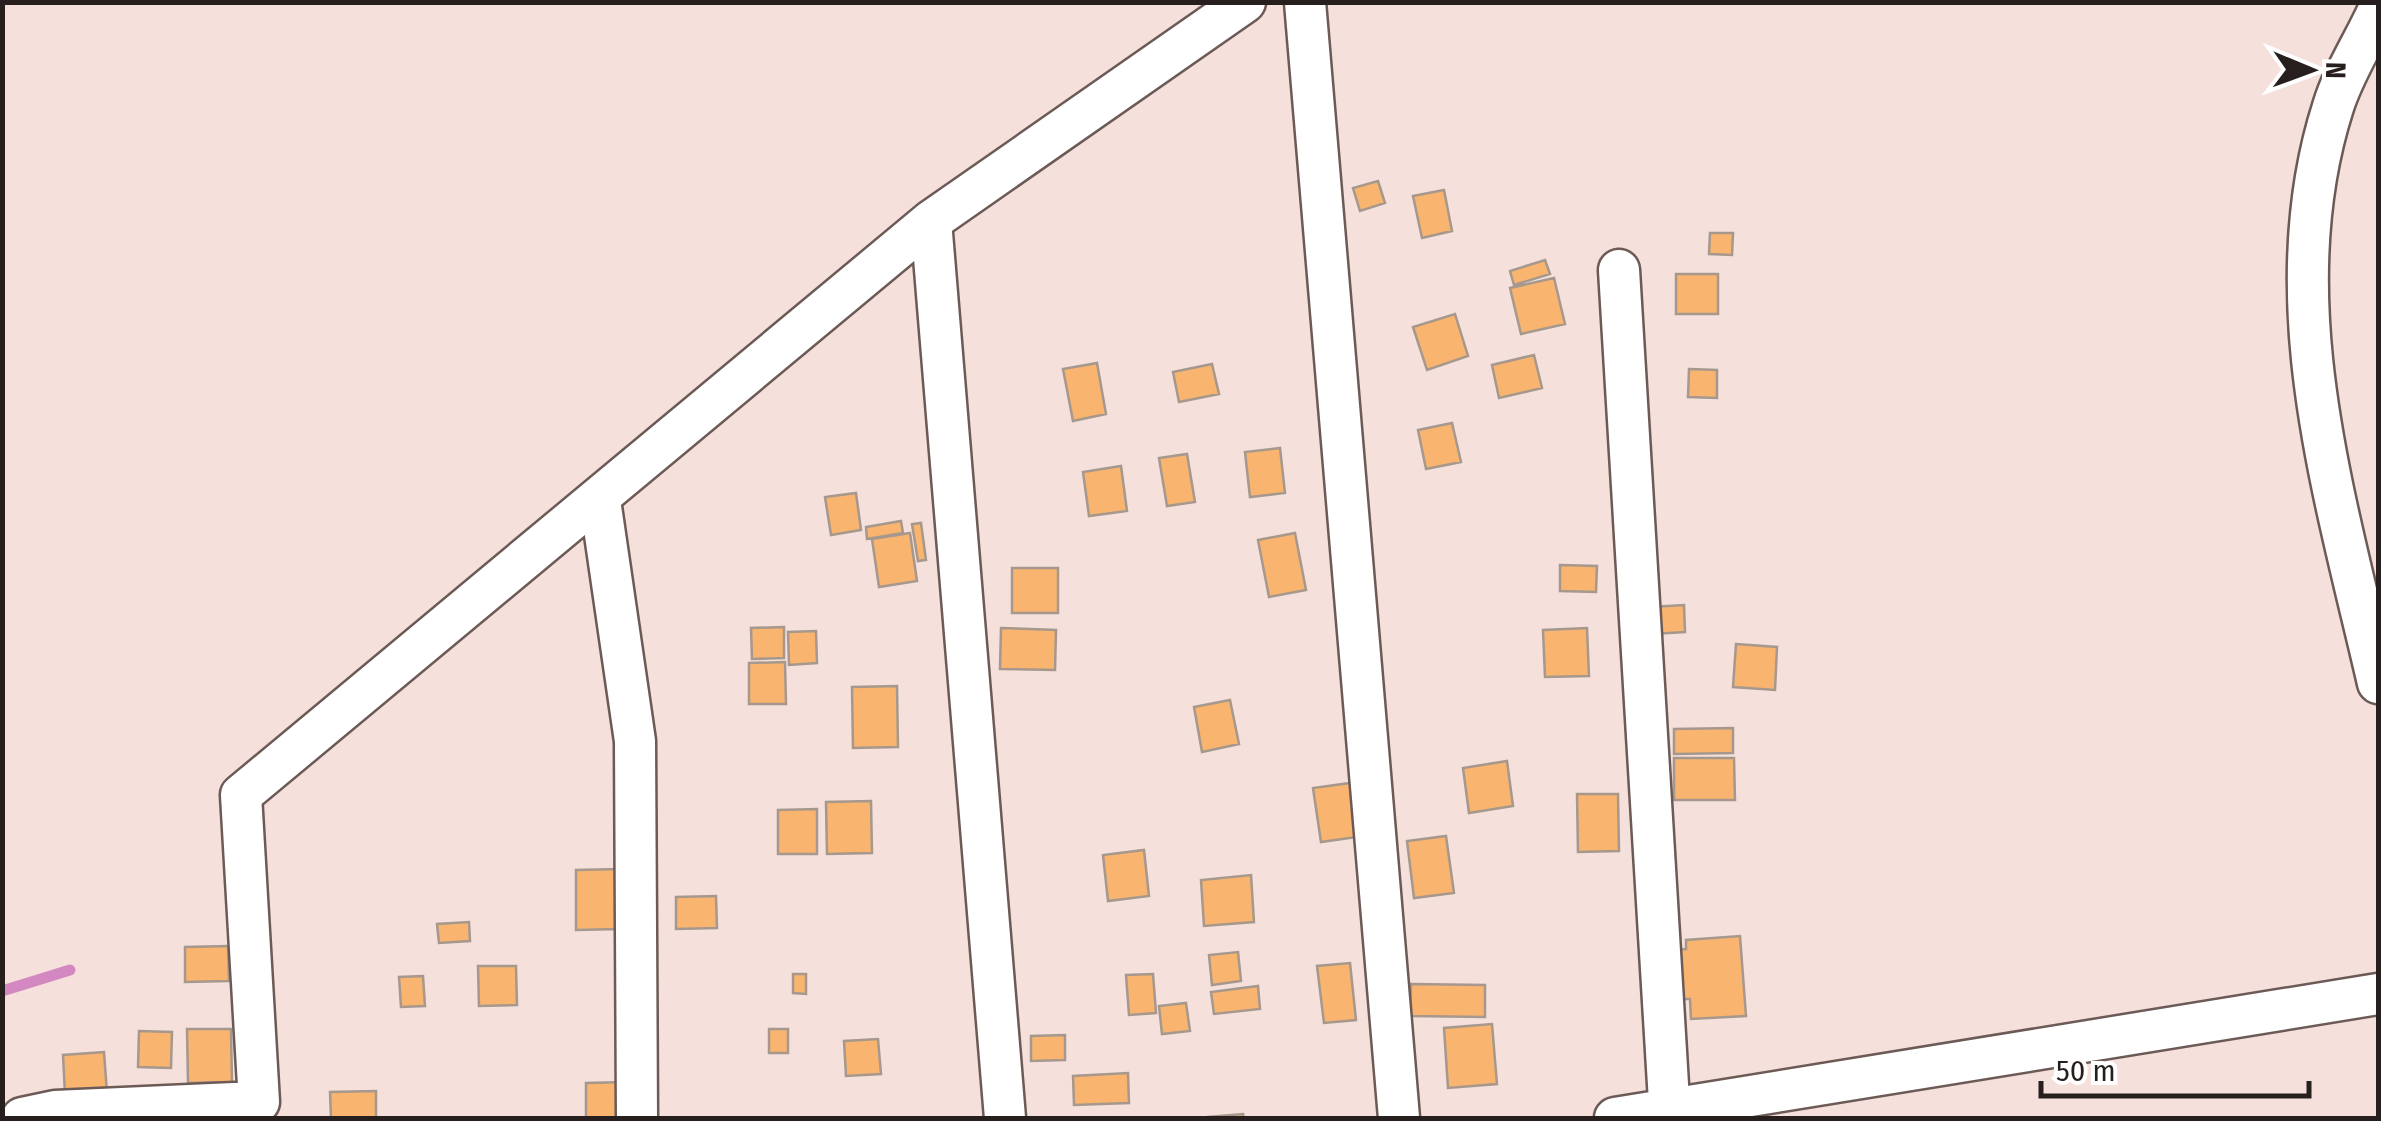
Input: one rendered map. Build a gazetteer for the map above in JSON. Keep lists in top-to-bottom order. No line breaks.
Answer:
{"scale_bar":"50 m","north":"right"}
